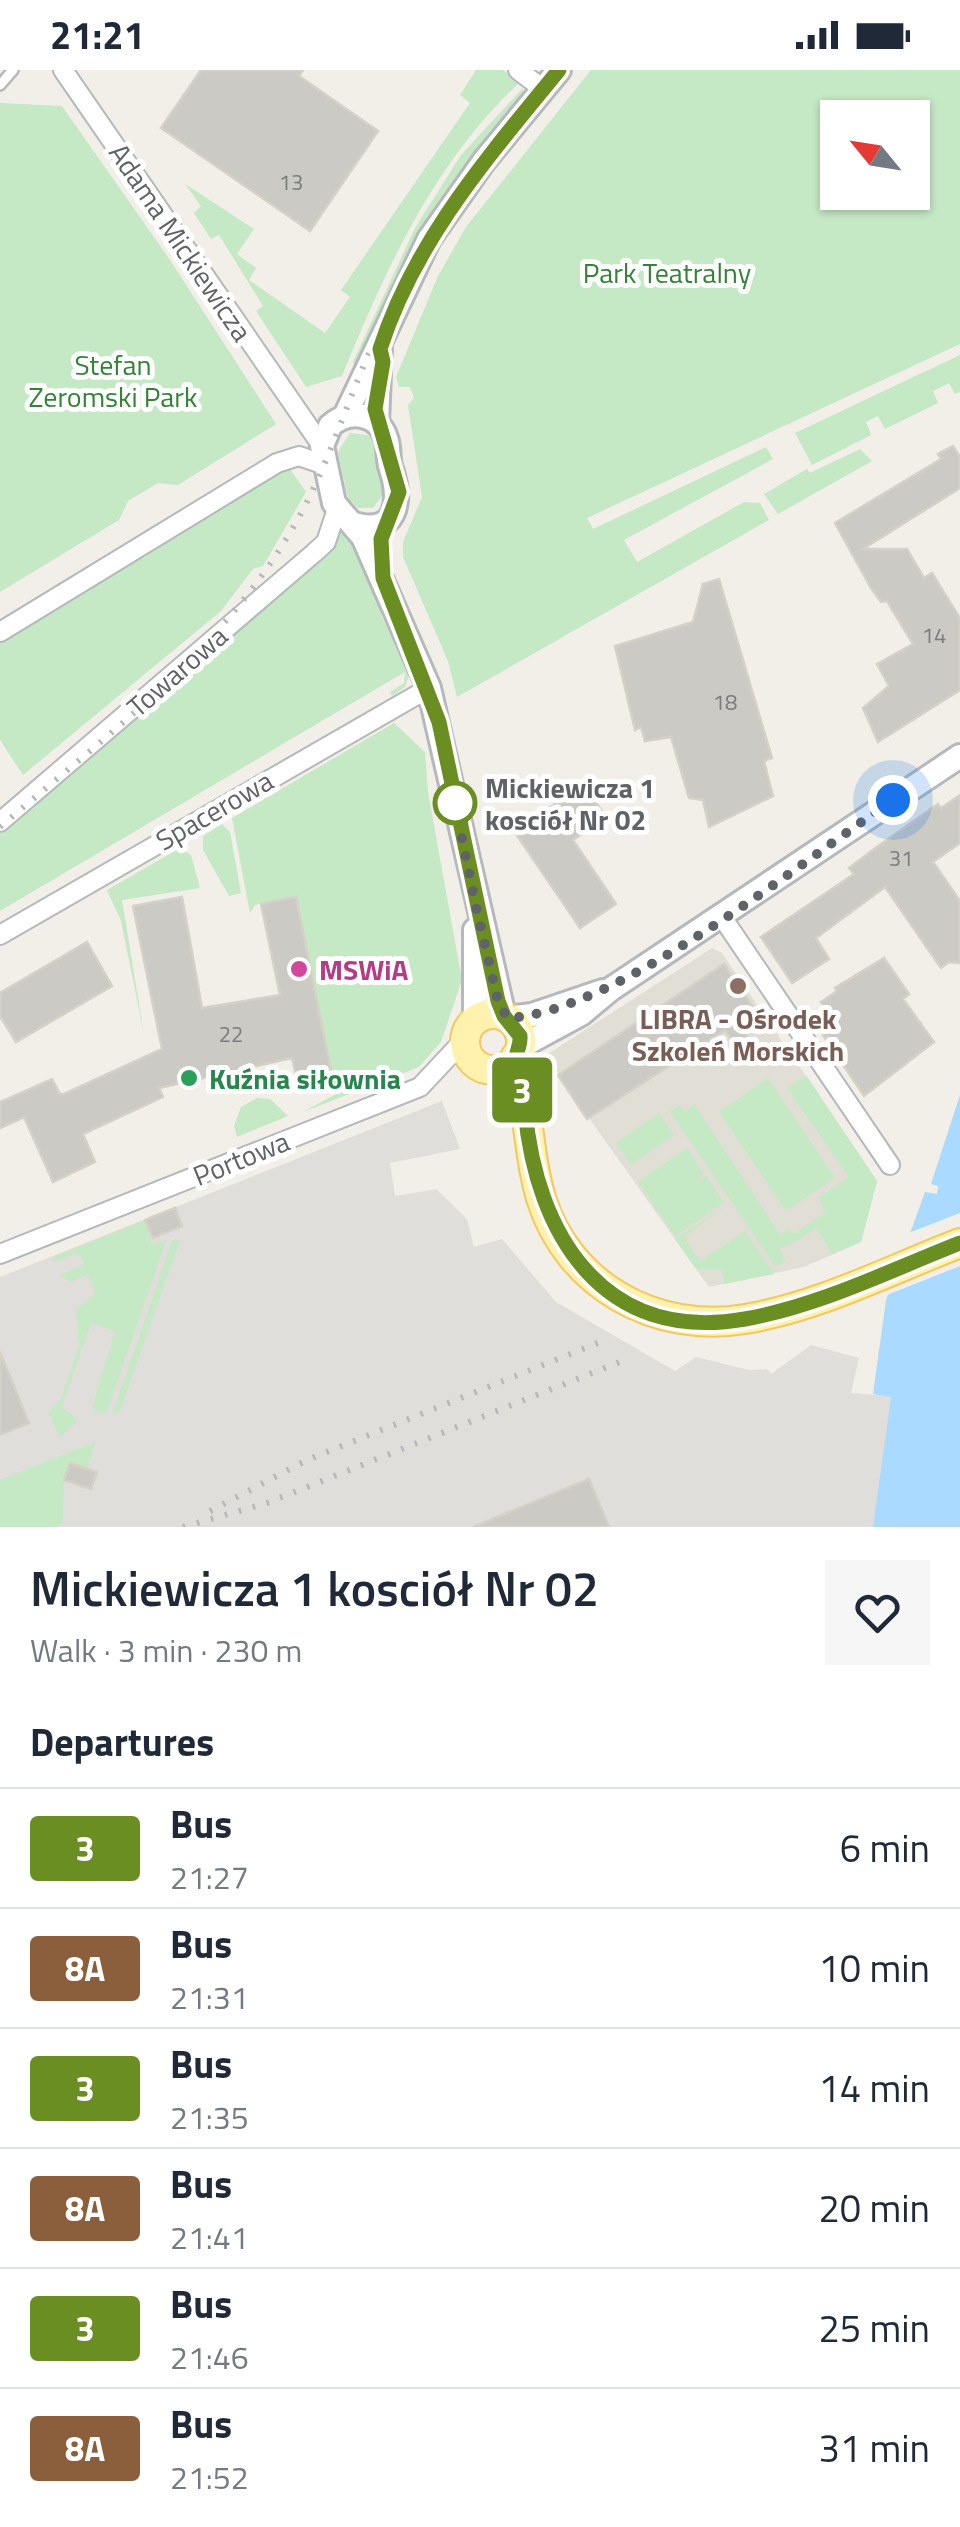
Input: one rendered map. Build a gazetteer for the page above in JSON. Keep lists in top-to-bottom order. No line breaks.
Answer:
{"streets":{"street":["Adama Mickiewicza","Towarowa","Spacerowa","Portowa"]},"crossings":[["Adama Mickiewicza","Towarowa"]],"parks":["Park Teatralny","Stefan Zeromski Park"],"places":["Mickiewicza 1 kosciół Nr 02","MSWiA","LIBRA - Ośrodek Szkoleń Morskich","Kuźnia siłownia"],"lines":["bus line 3"],"house_numbers":["13","14","18","31","22"],"north":"top left","page":{"status":"21:21","on_map":"3","heading":[["Mickiewicza 1 kosciół Nr 02","Walk · 3 min · 230 m"],"Departures"],"list":[{"mark":"3","name":"Bus","note":"21:27","value":"6 min"},{"mark":"8A","name":"Bus","note":"21:31","value":"10 min"},{"mark":"3","name":"Bus","note":"21:35","value":"14 min"},{"mark":"8A","name":"Bus","note":"21:41","value":"20 min"},{"mark":"3","name":"Bus","note":"21:46","value":"25 min"},{"mark":"8A","name":"Bus","note":"21:52","value":"31 min"}]}}
